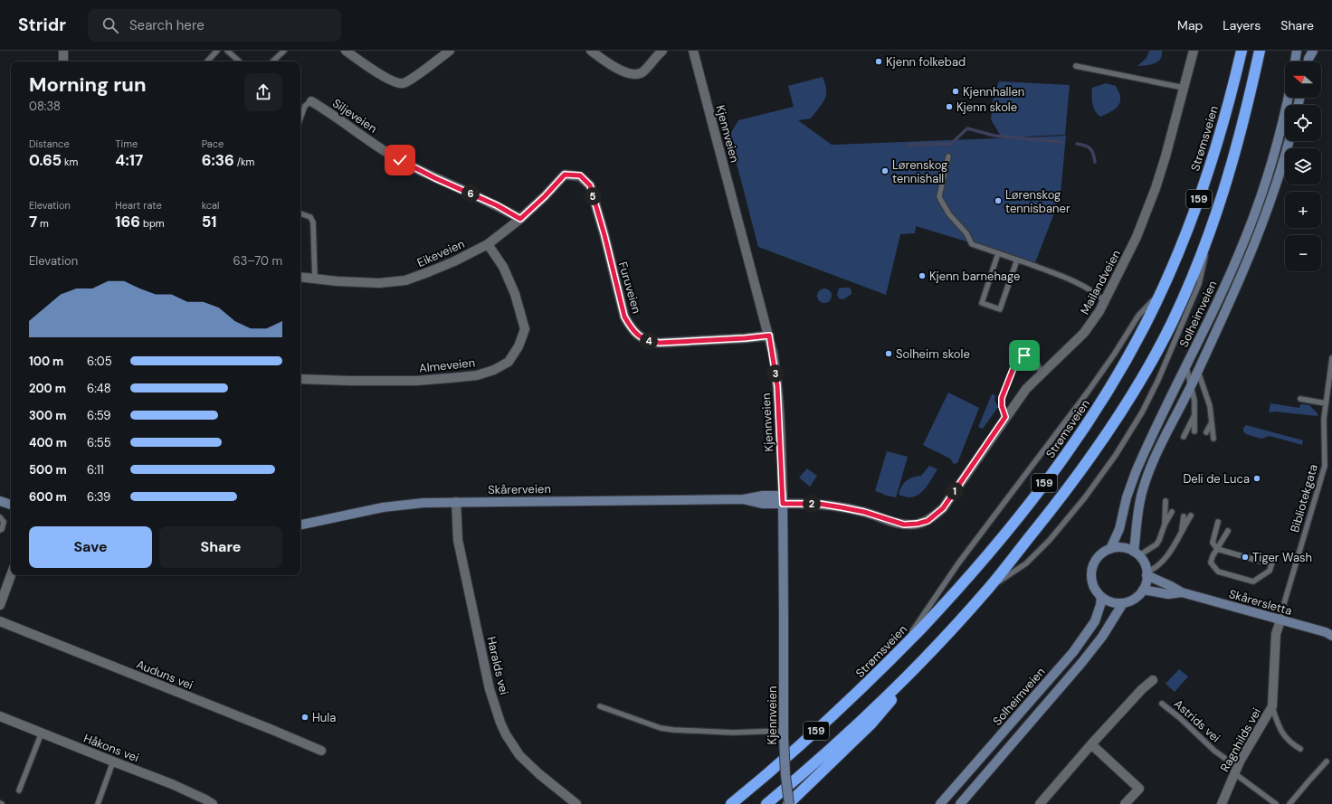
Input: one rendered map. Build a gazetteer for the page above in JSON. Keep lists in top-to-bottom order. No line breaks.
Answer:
{"streets":{"highway":["Strømsveien","159"],"main road":["Kjennveien","Solheimveien","Skårerveien","Skårersletta"],"street":["Siljeveien","Eikeveien","Mailandveien","Furuveien","Almeveien","Haralds vei","Auduns vei","Ragnhilds vei","Håkons vei"],"lane":["Bibliotekgata","Astrids vei"]},"crossings":[["Siljeveien","Eikeveien"],["Kjennveien","Mailandveien"],["Kjennveien","Furuveien"],["Kjennveien","Skårerveien"],["Eikeveien","Furuveien"],["Eikeveien","Almeveien"],["Mailandveien","Skårerveien"],["Solheimveien","Skårersletta"],["Skårerveien","Haralds vei"],["Bibliotekgata","Skårersletta"],["Bibliotekgata","Ragnhilds vei"],["Skårersletta","Ragnhilds vei"],["Astrids vei","Ragnhilds vei"]],"places":["Kjenn folkebad","Kjennhallen","Kjenn skole","Lørenskog tennishall","Lørenskog tennisbaner","Kjenn barnehage","Solheim skole","Deli de Luca","Tiger Wash","Hula"],"north":"left","page":{"header":"Stridr","search":"Search here","nav":["Map","Layers","Share"],"map_buttons":["+","−"],"heading":["Morning run","08:38"],"stats":[["Distance","0.65 km"],["Time","4:17"],["Pace","6:36 /km"],["Elevation","7 m"],["Heart rate","166 bpm"],["kcal","51"]],"pins":["6","5","4","3","1","2"],"chart":["Elevation","63–70 m"],"list":[{"name":"100 m","note":"6:05"},{"name":"200 m","note":"6:48"},{"name":"300 m","note":"6:59"},{"name":"400 m","note":"6:55"},{"name":"500 m","note":"6:11"},{"name":"600 m","note":"6:39"}],"buttons":["Save","Share"]}}
